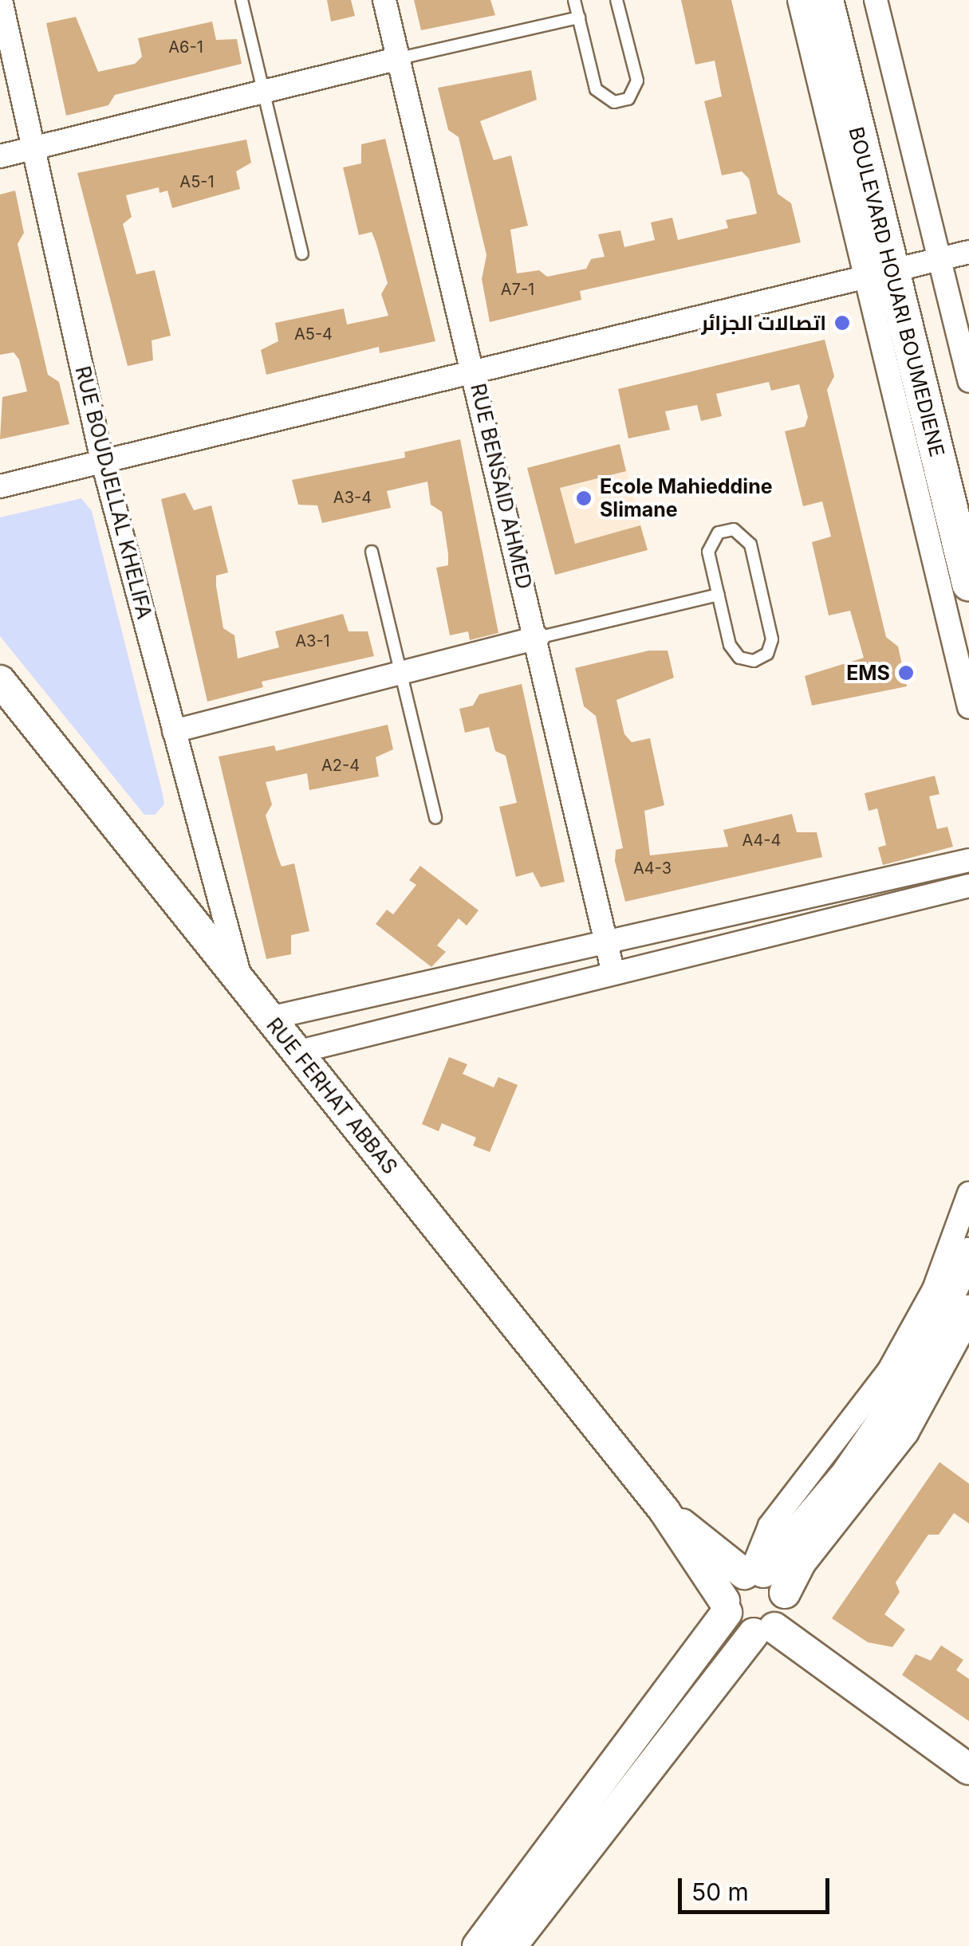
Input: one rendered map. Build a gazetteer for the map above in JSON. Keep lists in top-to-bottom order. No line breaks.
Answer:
{"streets":{"main road":["BOULEVARD HOUARI BOUMEDIENE","RUE FERHAT ABBAS"],"street":["RUE BENSAID AHMED","RUE BOUDJELLAL KHELIFA"]},"crossings":[["RUE BOUDJELLAL KHELIFA","RUE FERHAT ABBAS"]],"places":["اتصالات الجزائر","Ecole Mahieddine Slimane","EMS"],"house_numbers":["A6-1","A5-1","A7-1","A5-4","A3-4","A3-1","A2-4","A4-4","A4-3"],"scale_bar":"50 m"}
